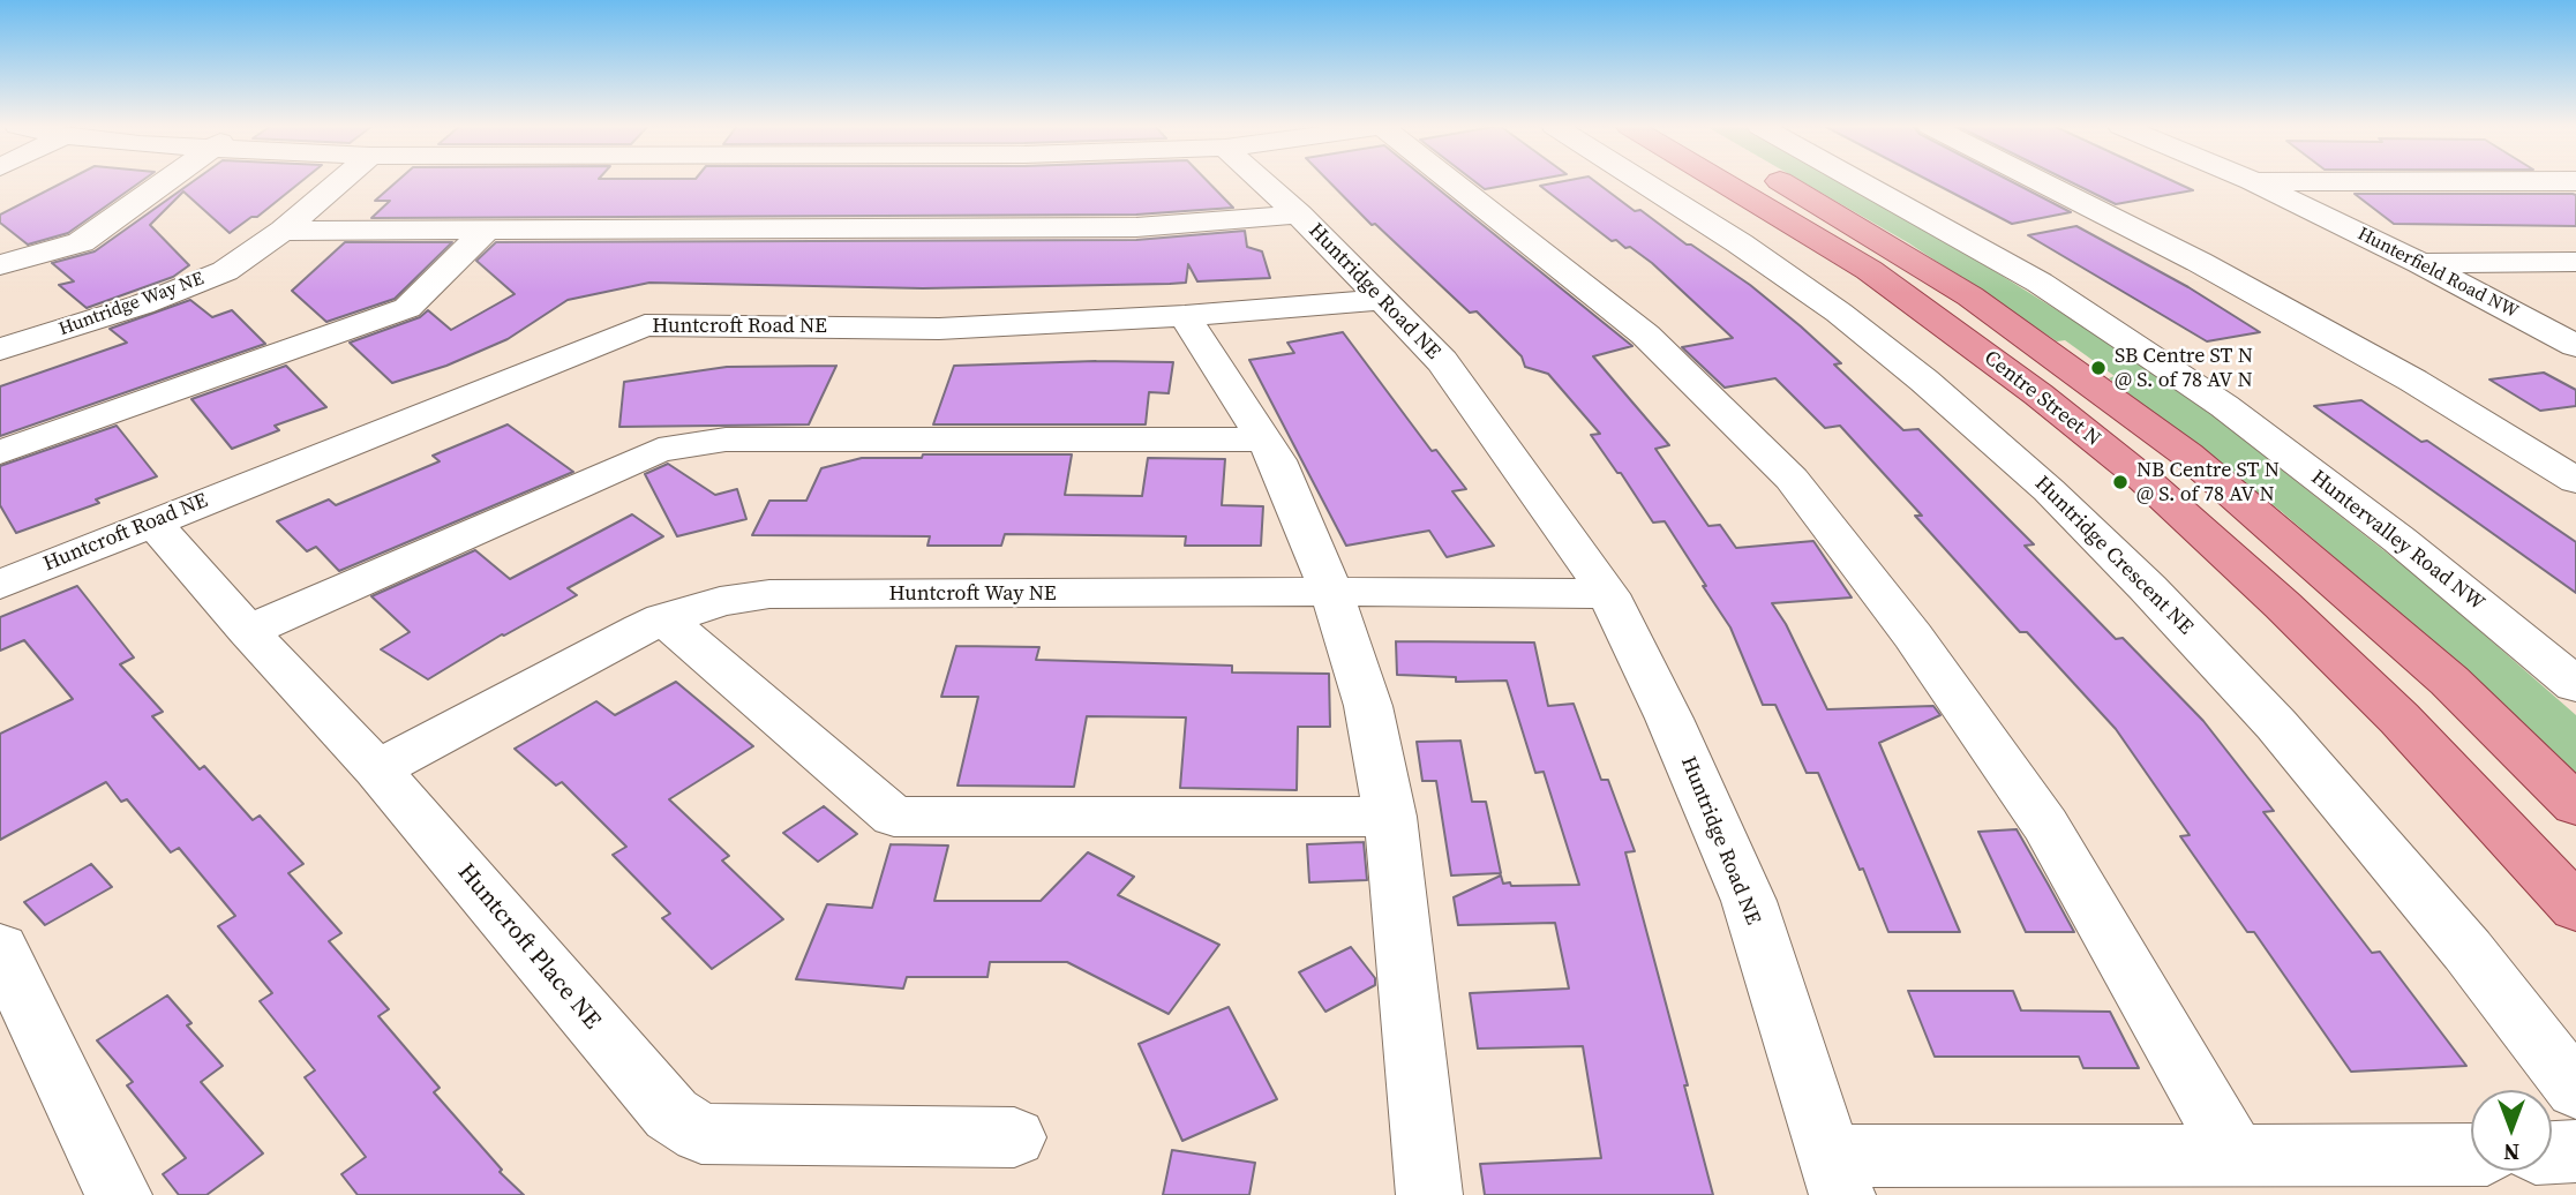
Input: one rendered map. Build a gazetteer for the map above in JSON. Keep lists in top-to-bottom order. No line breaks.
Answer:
{"streets":{"main road":["Centre Street N"],"street":["Hunterfield Road NW","Huntridge Road NE","Huntridge Way NE","Huntcroft Road NE","Huntervalley Road NW","Huntridge Crescent NE","Huntcroft Way NE","Huntcroft Place NE"]},"crossings":[["Huntridge Road NE","Huntcroft Road NE"],["Huntridge Road NE","Huntcroft Way NE"],["Huntcroft Road NE","Huntcroft Place NE"],["Huntcroft Way NE","Huntcroft Place NE"]],"places":["SB Centre ST N @ S. of 78 AV N","NB Centre ST N @ S. of 78 AV N"],"north":"bottom"}
